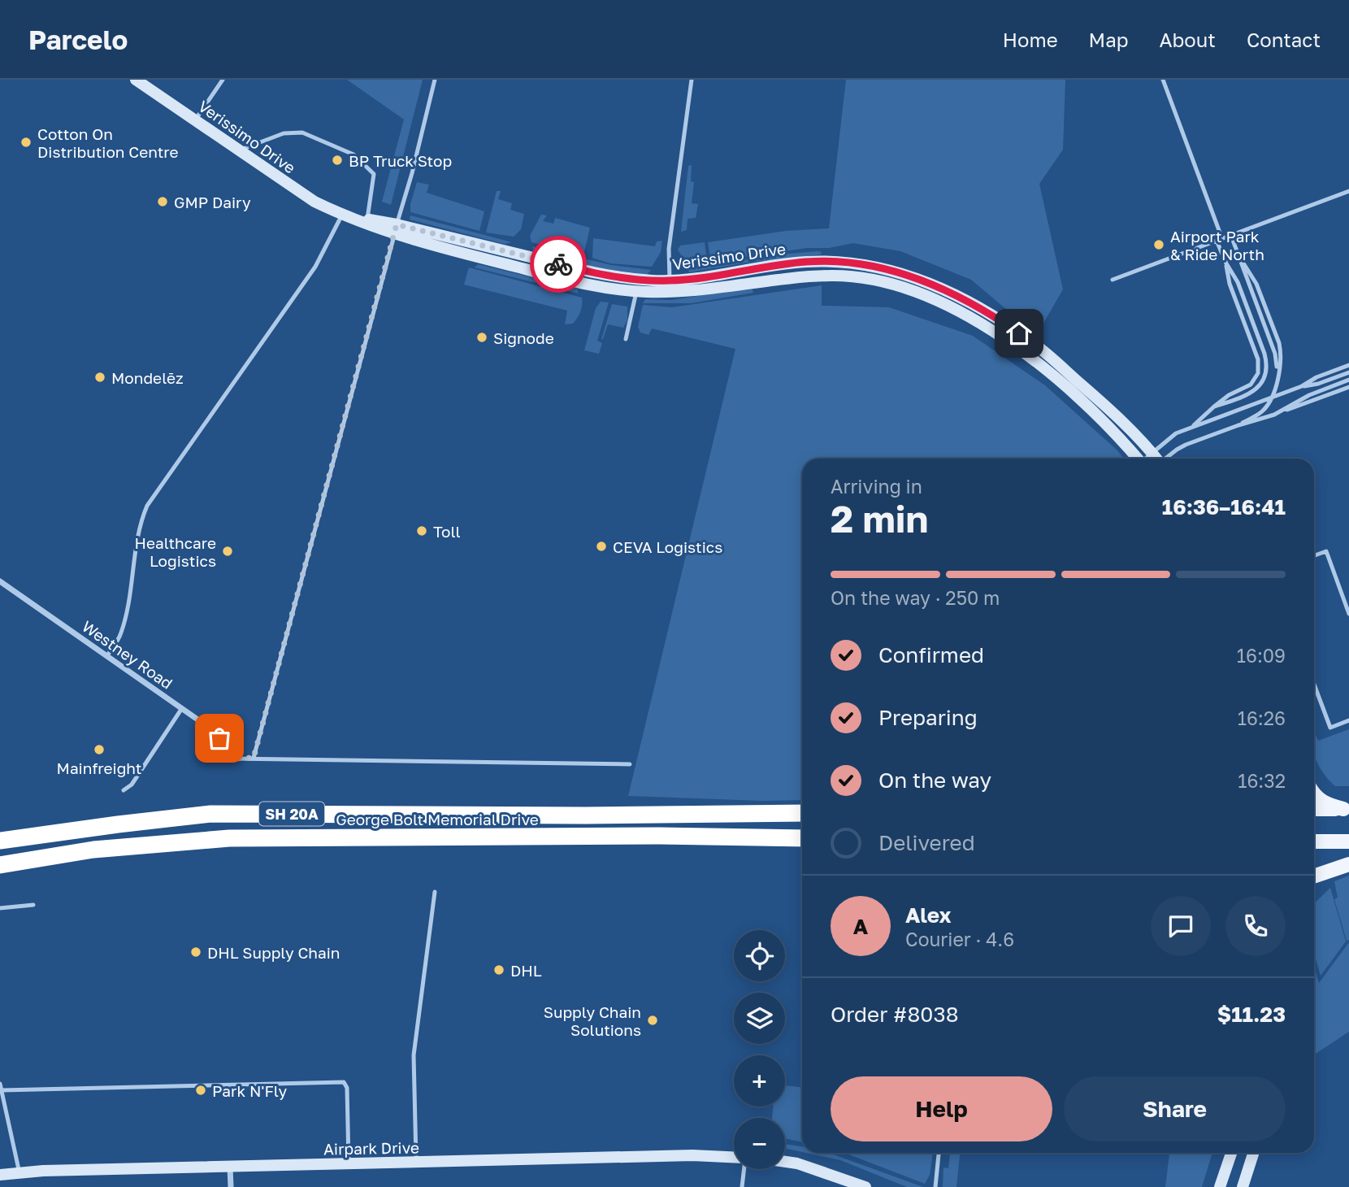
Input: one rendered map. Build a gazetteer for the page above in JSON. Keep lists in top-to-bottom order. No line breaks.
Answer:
{"streets":{"highway":["SH 20A","George Bolt Memorial Drive"],"street":["Verissimo Drive","Westney Road","Airpark Drive"]},"places":["Cotton On Distribution Centre","BP Truck Stop","GMP Dairy","Airport Park & Ride North","Signode","Mondelēz","Toll","CEVA Logistics","Healthcare Logistics","Mainfreight","DHL Supply Chain","DHL","Supply Chain Solutions","Park N'Fly"],"page":{"header":"Parcelo","nav":["Home","Map","About","Contact"],"heading":["2 min","Arriving in","16:36–16:41"],"panel":["Alex","Courier · 4.6","Order #8038","$11.23"],"bar":"On the way · 250 m","list":[["Confirmed","16:09"],["Preparing","16:26"],["On the way","16:32"],"Delivered"],"round":"A","map_buttons":["+","−"],"buttons":["Help","Share"]}}
